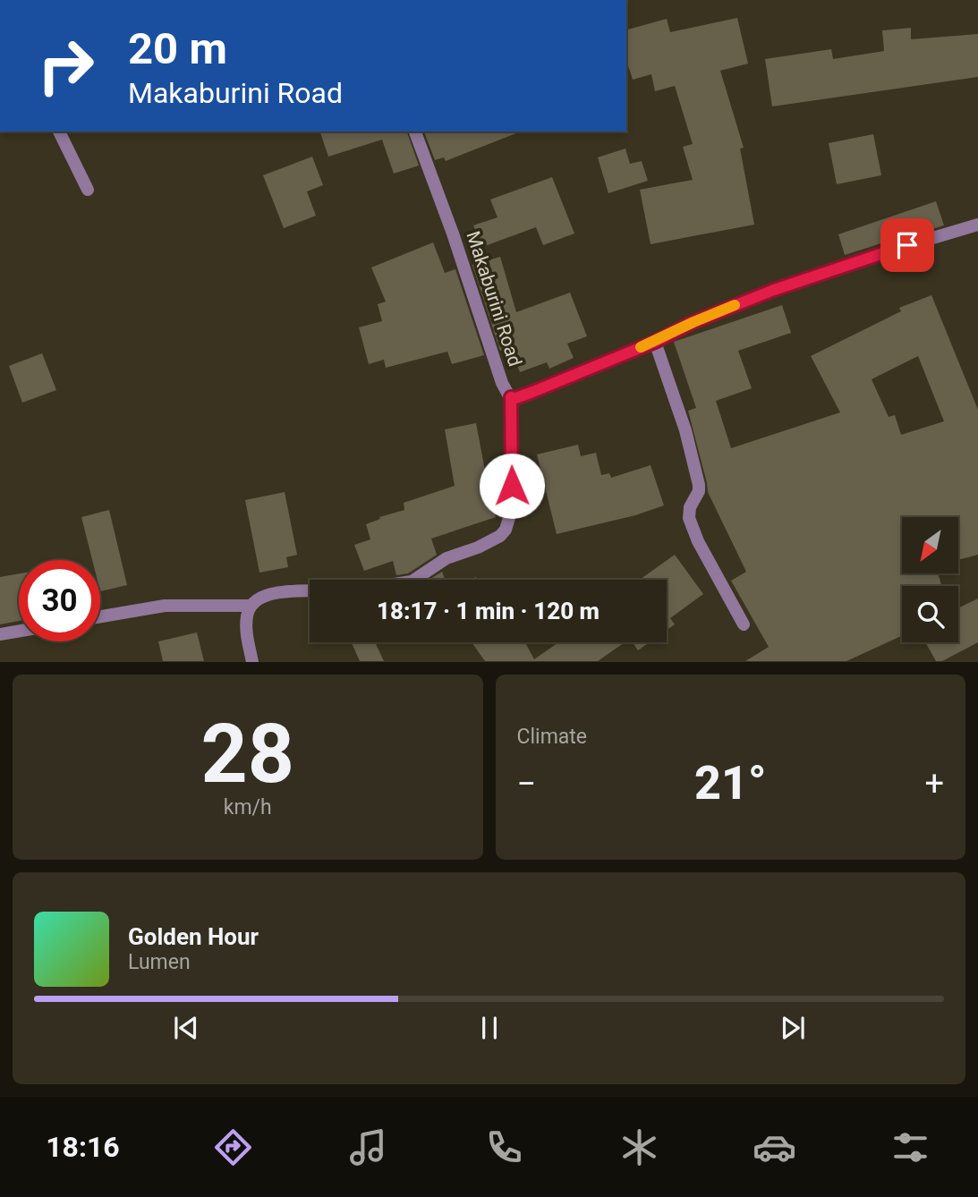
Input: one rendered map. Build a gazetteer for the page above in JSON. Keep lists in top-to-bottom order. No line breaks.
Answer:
{"streets":{"street":["Makaburini Road"]},"north":"bottom left","page":{"turn":["20 m","Makaburini Road"],"limit":"30","trip":"18:17 · 1 min · 120 m","tile":[["28","km/h"],"Climate"],"heat":["−","21°","+"],"song":["Golden Hour","Lumen"],"tabs":"18:16"}}
